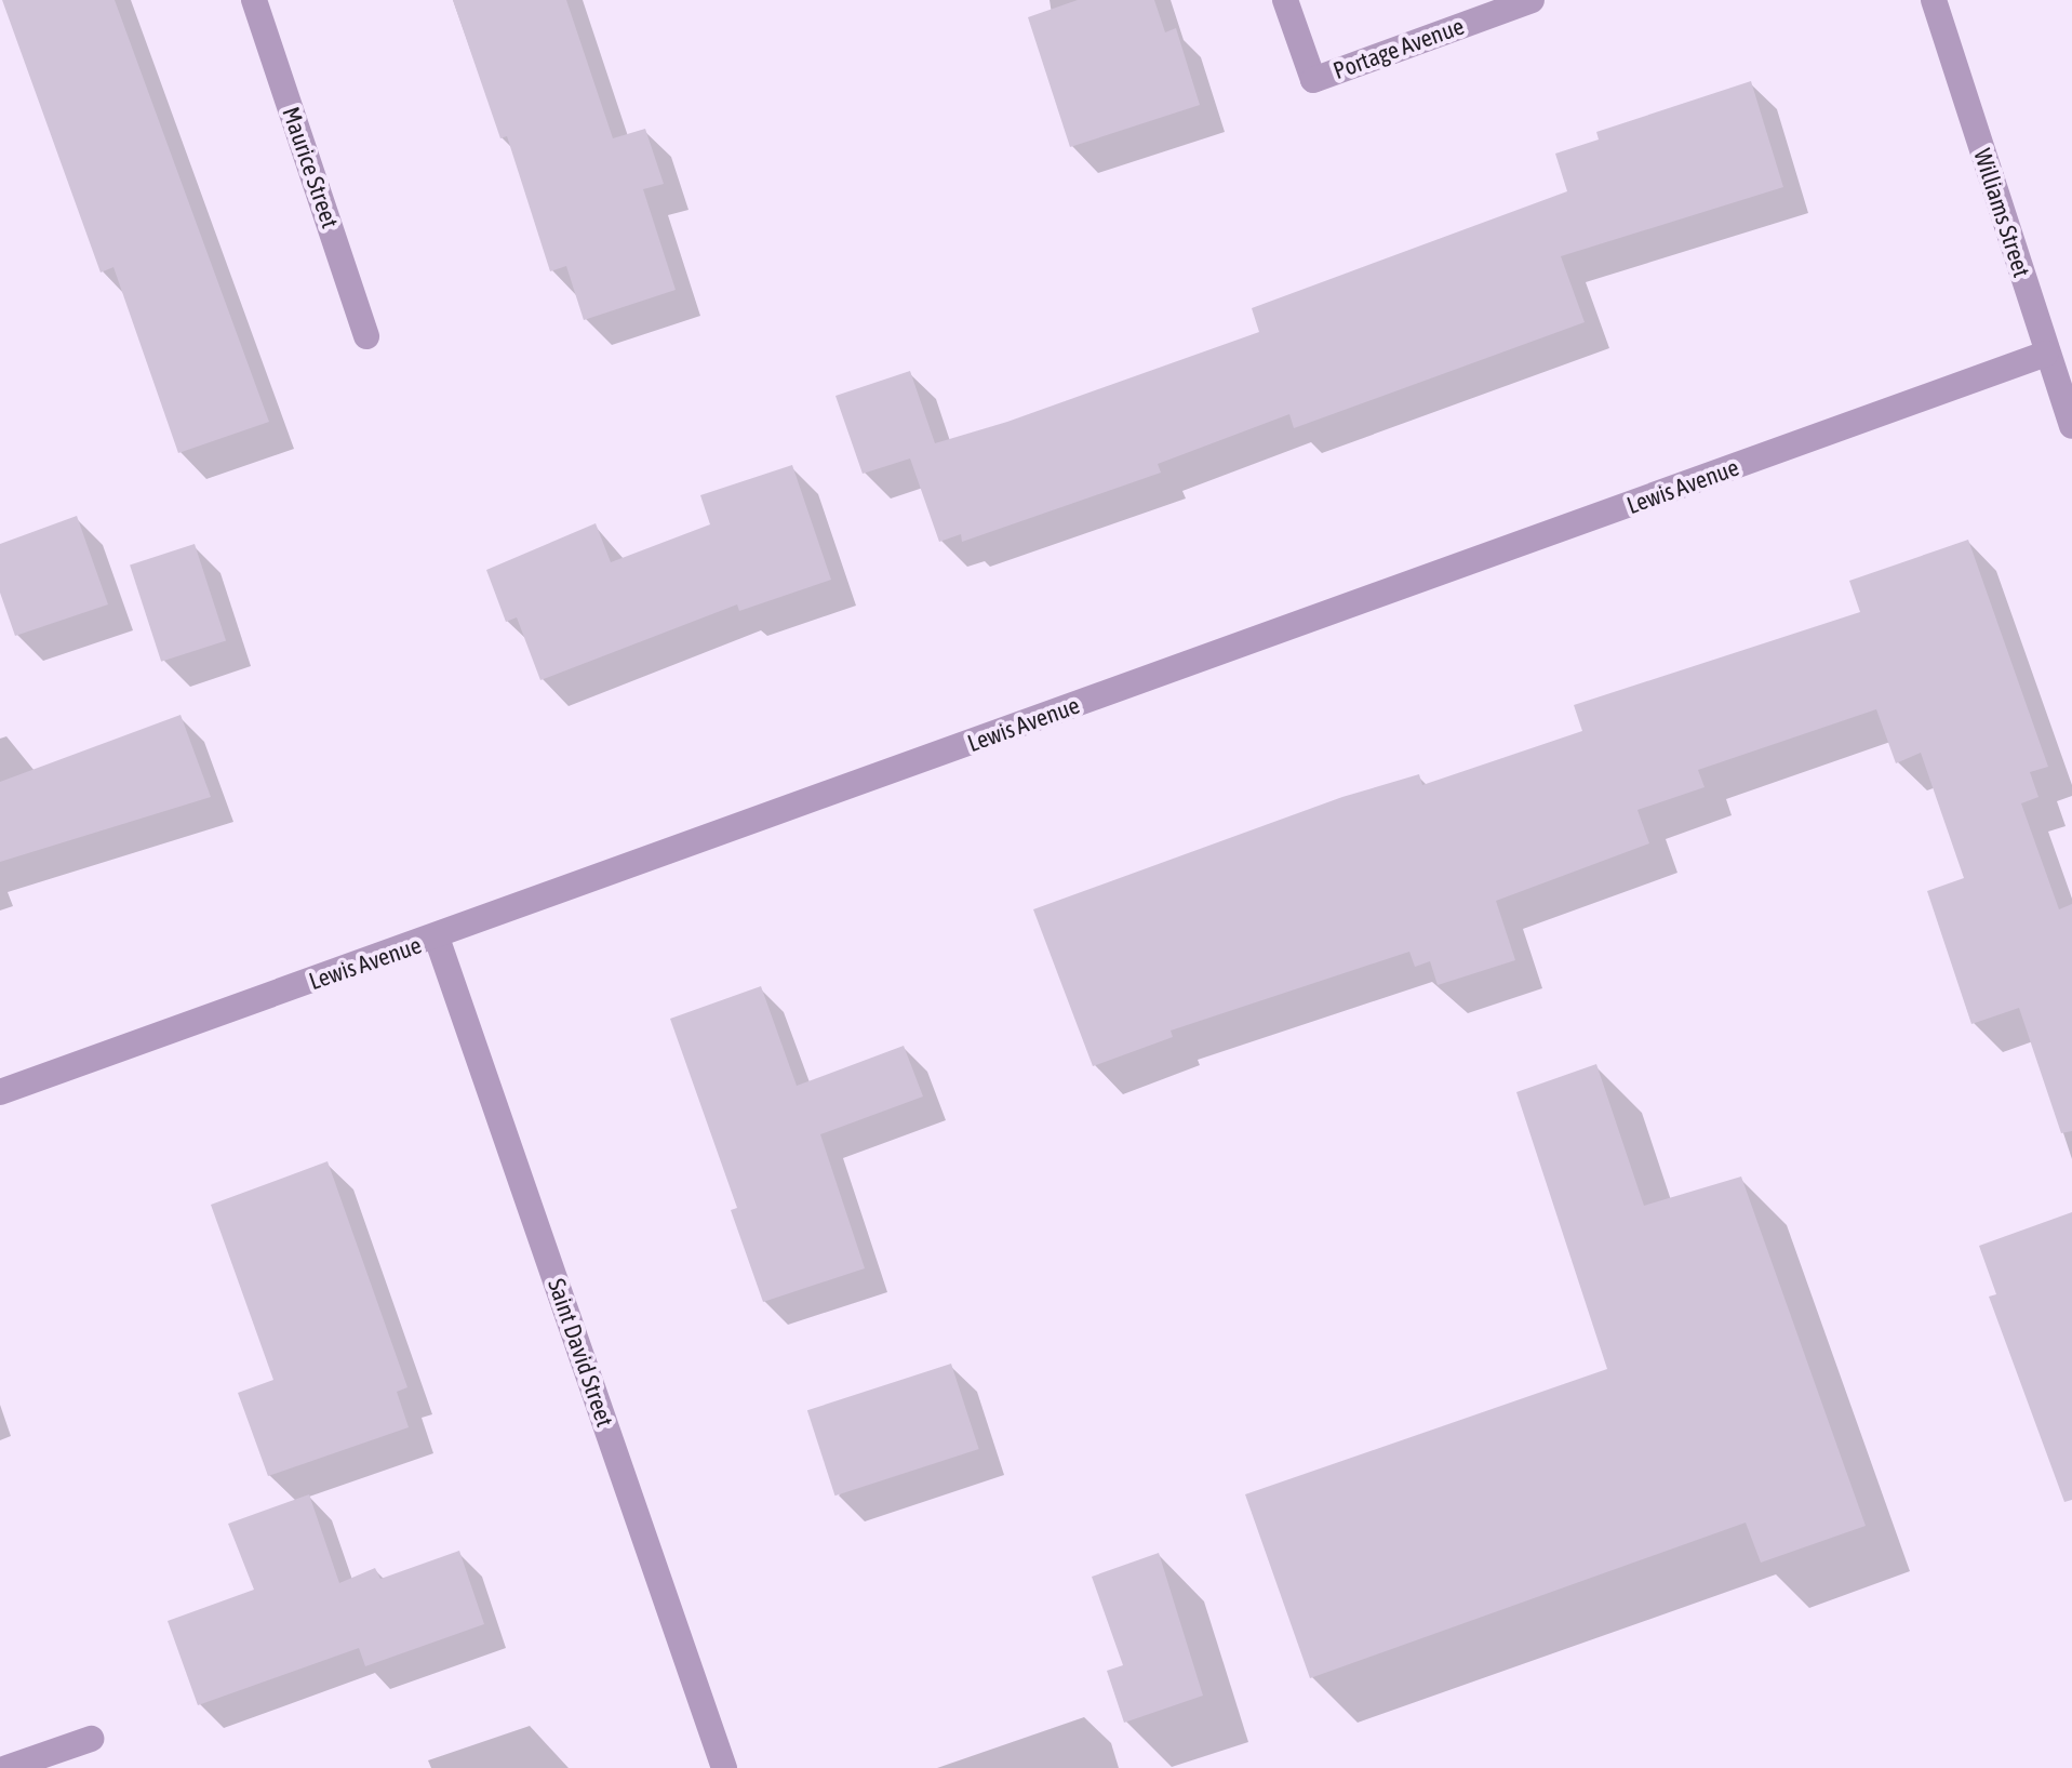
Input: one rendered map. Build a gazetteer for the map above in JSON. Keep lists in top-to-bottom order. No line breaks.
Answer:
{"streets":{"street":["Portage Avenue","Maurice Street","Williams Street","Lewis Avenue","Saint David Street"]},"crossings":[["Williams Street","Lewis Avenue"],["Lewis Avenue","Saint David Street"]]}
